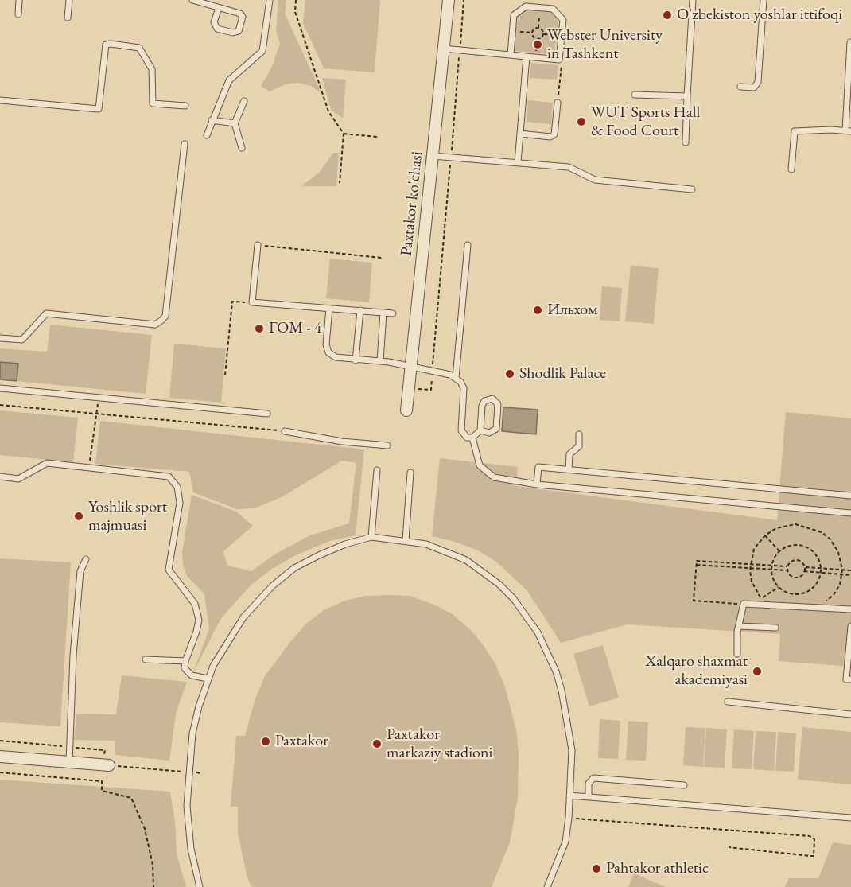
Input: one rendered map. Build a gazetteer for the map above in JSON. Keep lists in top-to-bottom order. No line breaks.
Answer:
{"streets":{"street":["Paxtakor ko'chasi"]},"places":["O'zbekiston yoshlar ittifoqi","Webster University in Tashkent","WUT Sports Hall & Food Court","Ильхом","ГОМ - 4","Shodlik Palace","Yoshlik sport majmuasi","Xalqaro shaxmat akademiyasi","Paxtakor","Paxtakor markaziy stadioni","Pahtakor athletic"]}
